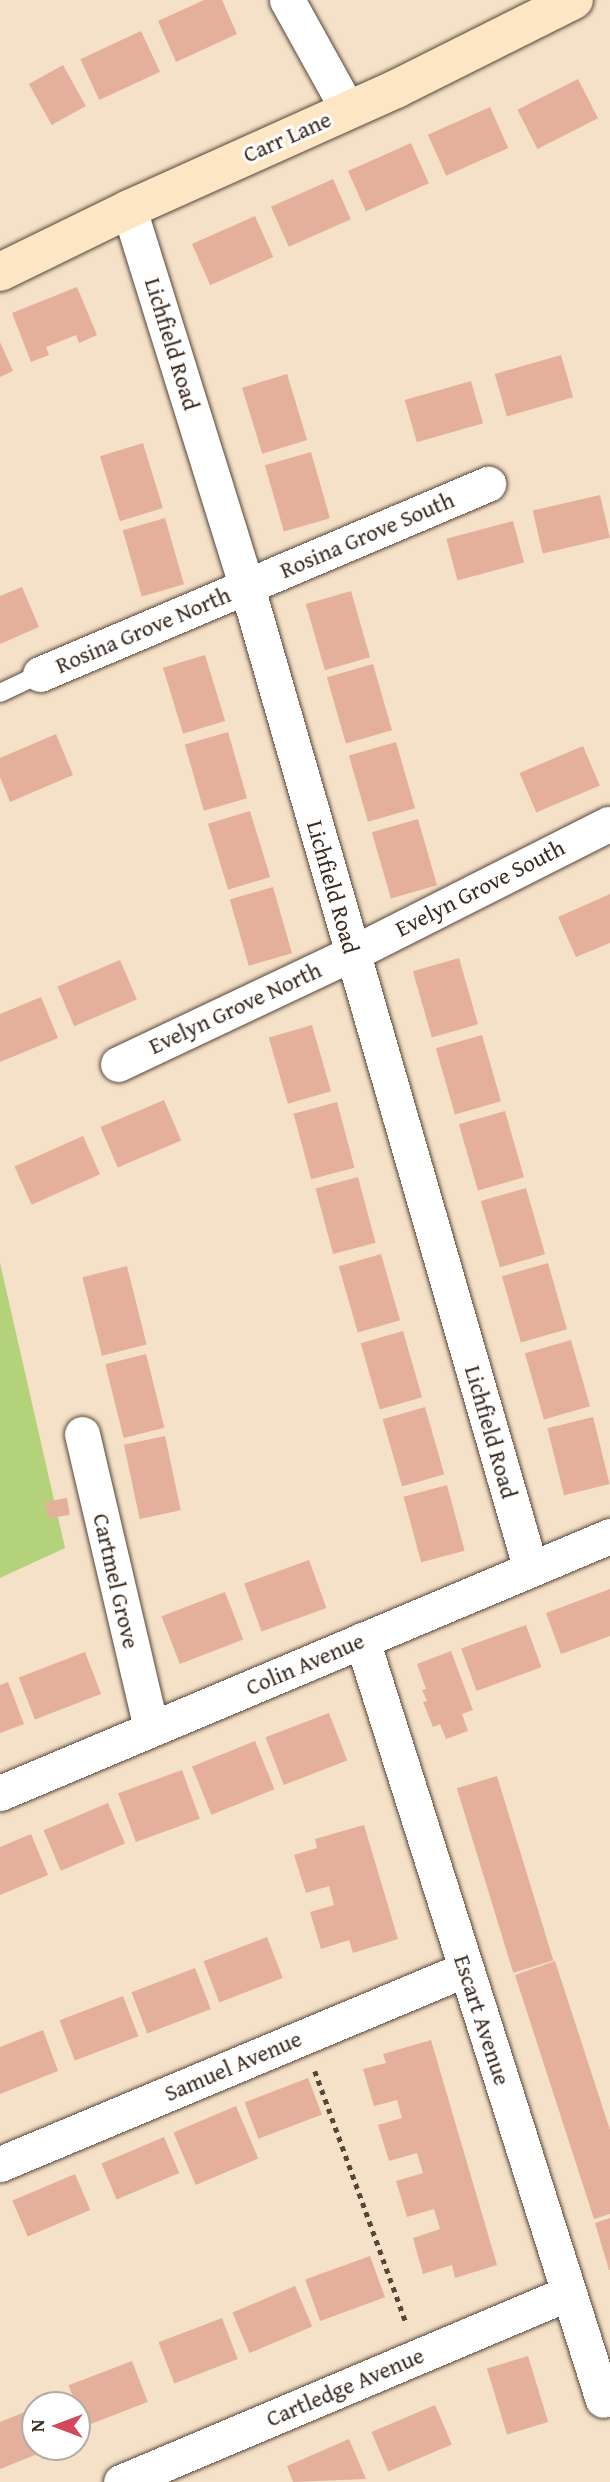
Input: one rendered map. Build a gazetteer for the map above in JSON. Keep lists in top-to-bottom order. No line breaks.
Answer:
{"streets":{"street":["Carr Lane","Lichfield Road","Rosina Grove South","Rosina Grove North","Evelyn Grove South","Evelyn Grove North","Cartmel Grove","Colin Avenue","Escart Avenue","Samuel Avenue","Cartledge Avenue"]},"crossings":[["Carr Lane","Lichfield Road"],["Lichfield Road","Rosina Grove South"],["Lichfield Road","Rosina Grove North"],["Lichfield Road","Evelyn Grove South"],["Lichfield Road","Evelyn Grove North"],["Lichfield Road","Colin Avenue"],["Rosina Grove South","Rosina Grove North"],["Evelyn Grove South","Evelyn Grove North"],["Cartmel Grove","Colin Avenue"],["Colin Avenue","Escart Avenue"],["Escart Avenue","Samuel Avenue"],["Escart Avenue","Cartledge Avenue"]],"north":"left"}
